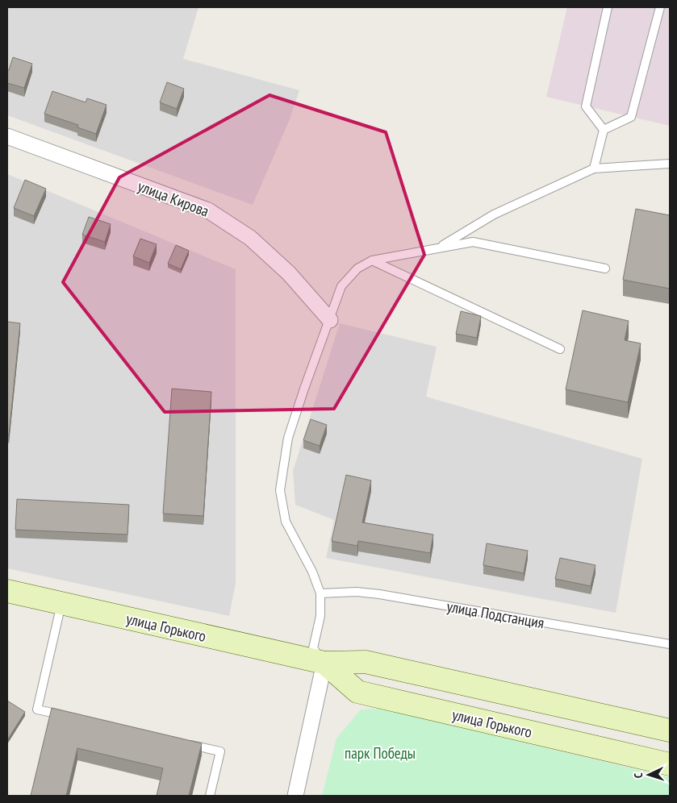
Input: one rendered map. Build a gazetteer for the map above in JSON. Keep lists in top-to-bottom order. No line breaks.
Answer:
{"streets":{"main road":["улица Горького"],"street":["улица Кирова"],"lane":["улица Подстанция"]},"parks":["парк Победы"],"north":"left"}
